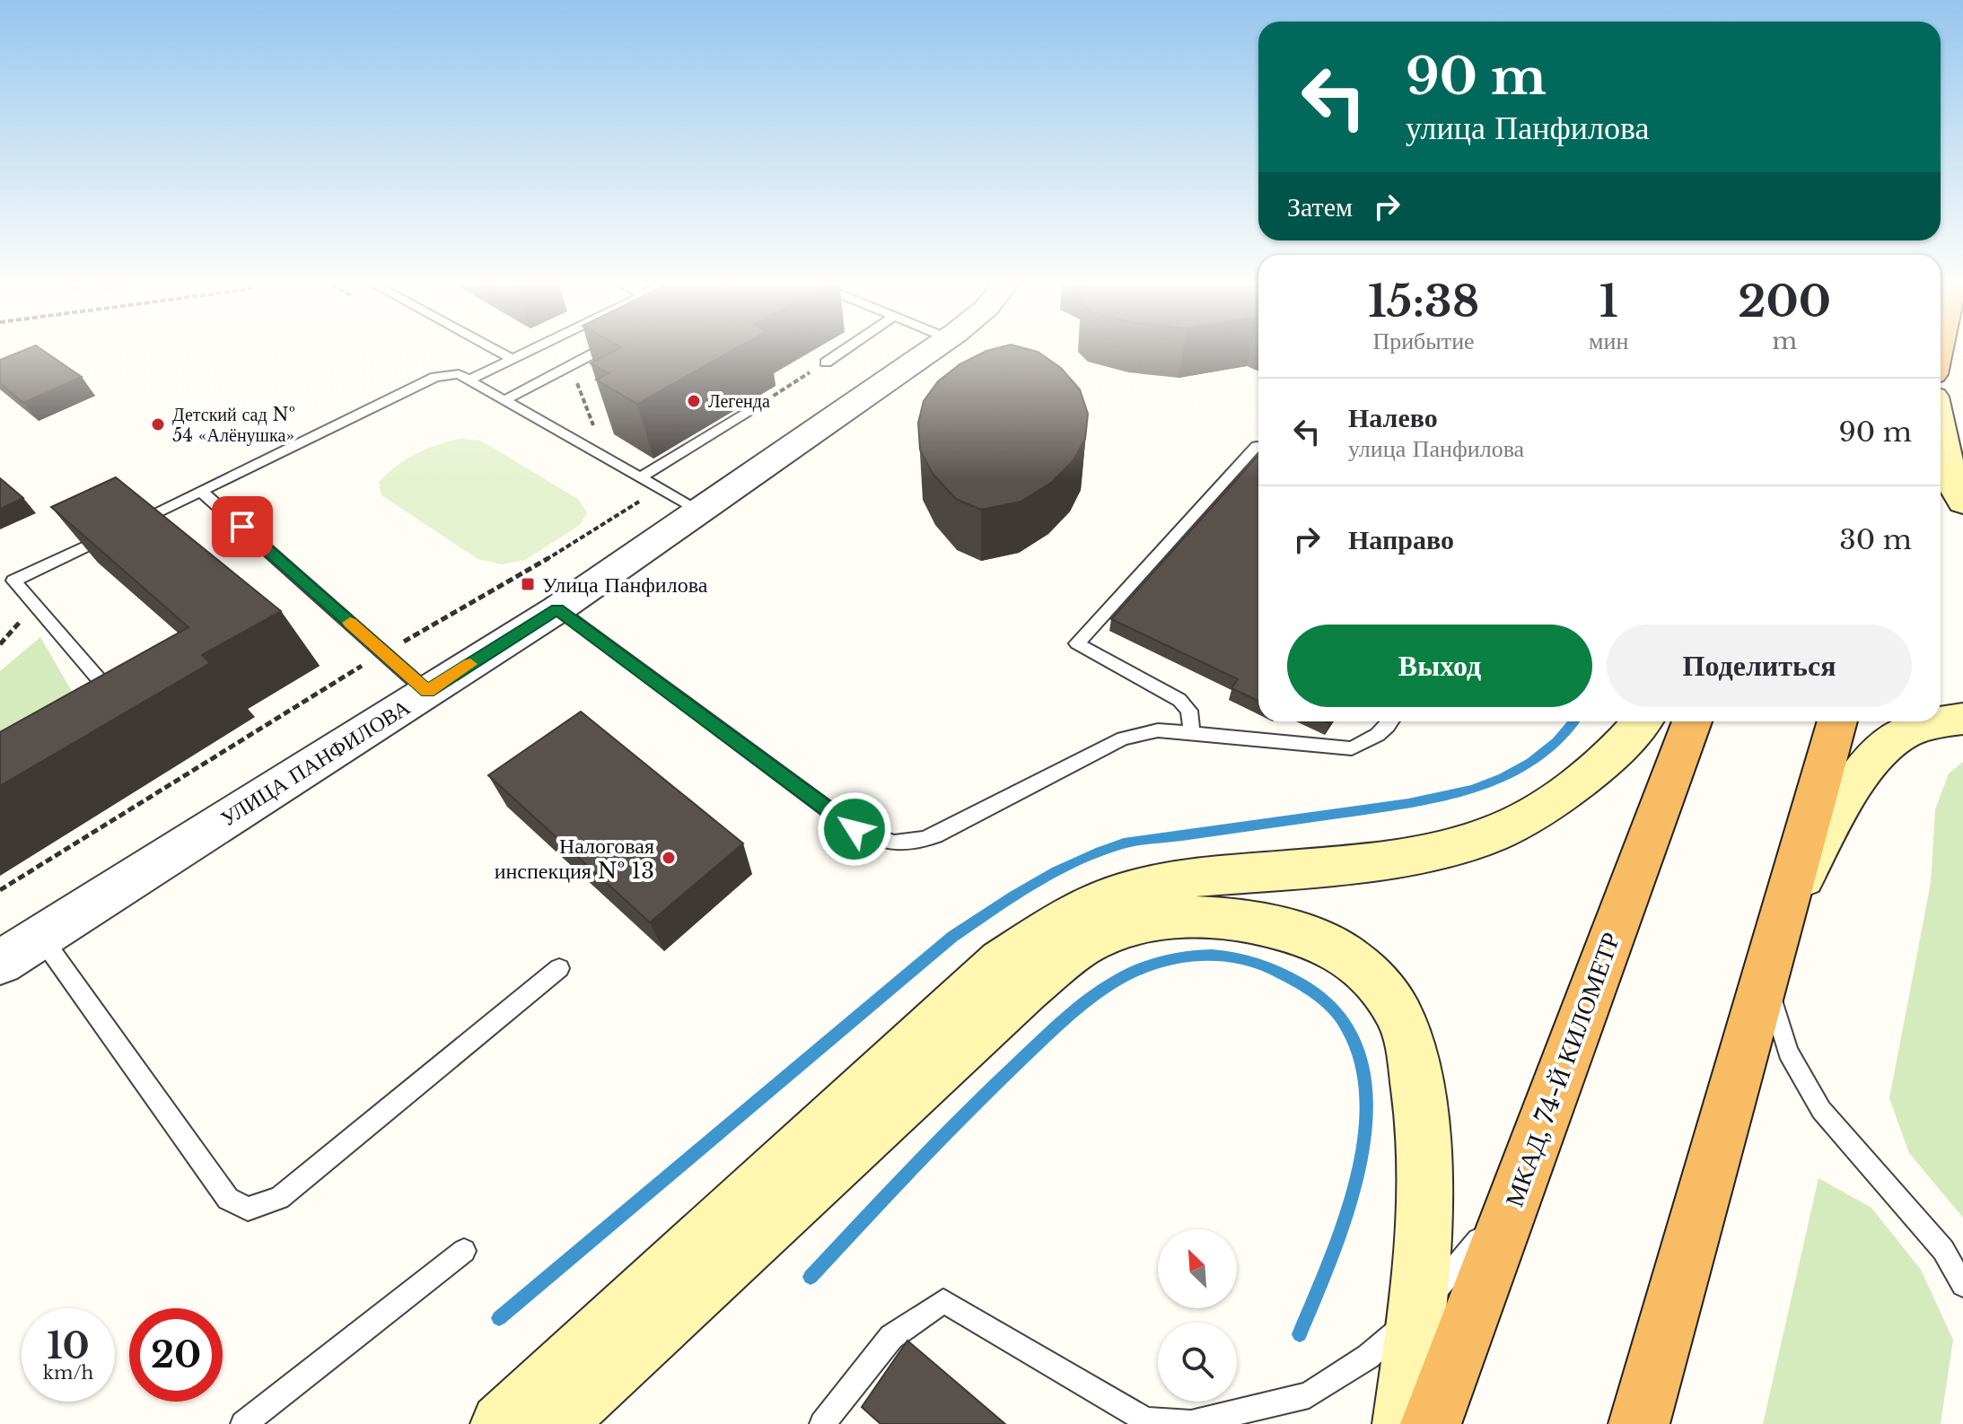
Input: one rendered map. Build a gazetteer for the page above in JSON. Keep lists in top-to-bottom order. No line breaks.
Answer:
{"streets":{"highway":["МКАД, 74-Й КИЛОМЕТР"],"street":["УЛИЦА ПАНФИЛОВА"]},"places":{"other":["Легенда","Детский сад № 54 «Алёнушка»","Налоговая инспекция № 13"],"transit":["Улица Панфилова"]},"north":"top left","page":{"turn":["90 m","улица Панфилова"],"then":"Затем","eta":["15:38","Прибытие","1","мин","200","m"],"list":[{"name":"Налево","note":"улица Панфилова","value":"90 m"},{"name":"Направо","value":"30 m"}],"buttons":["Выход","Поделиться"],"speed":"10 km/h","limit":"20"}}
